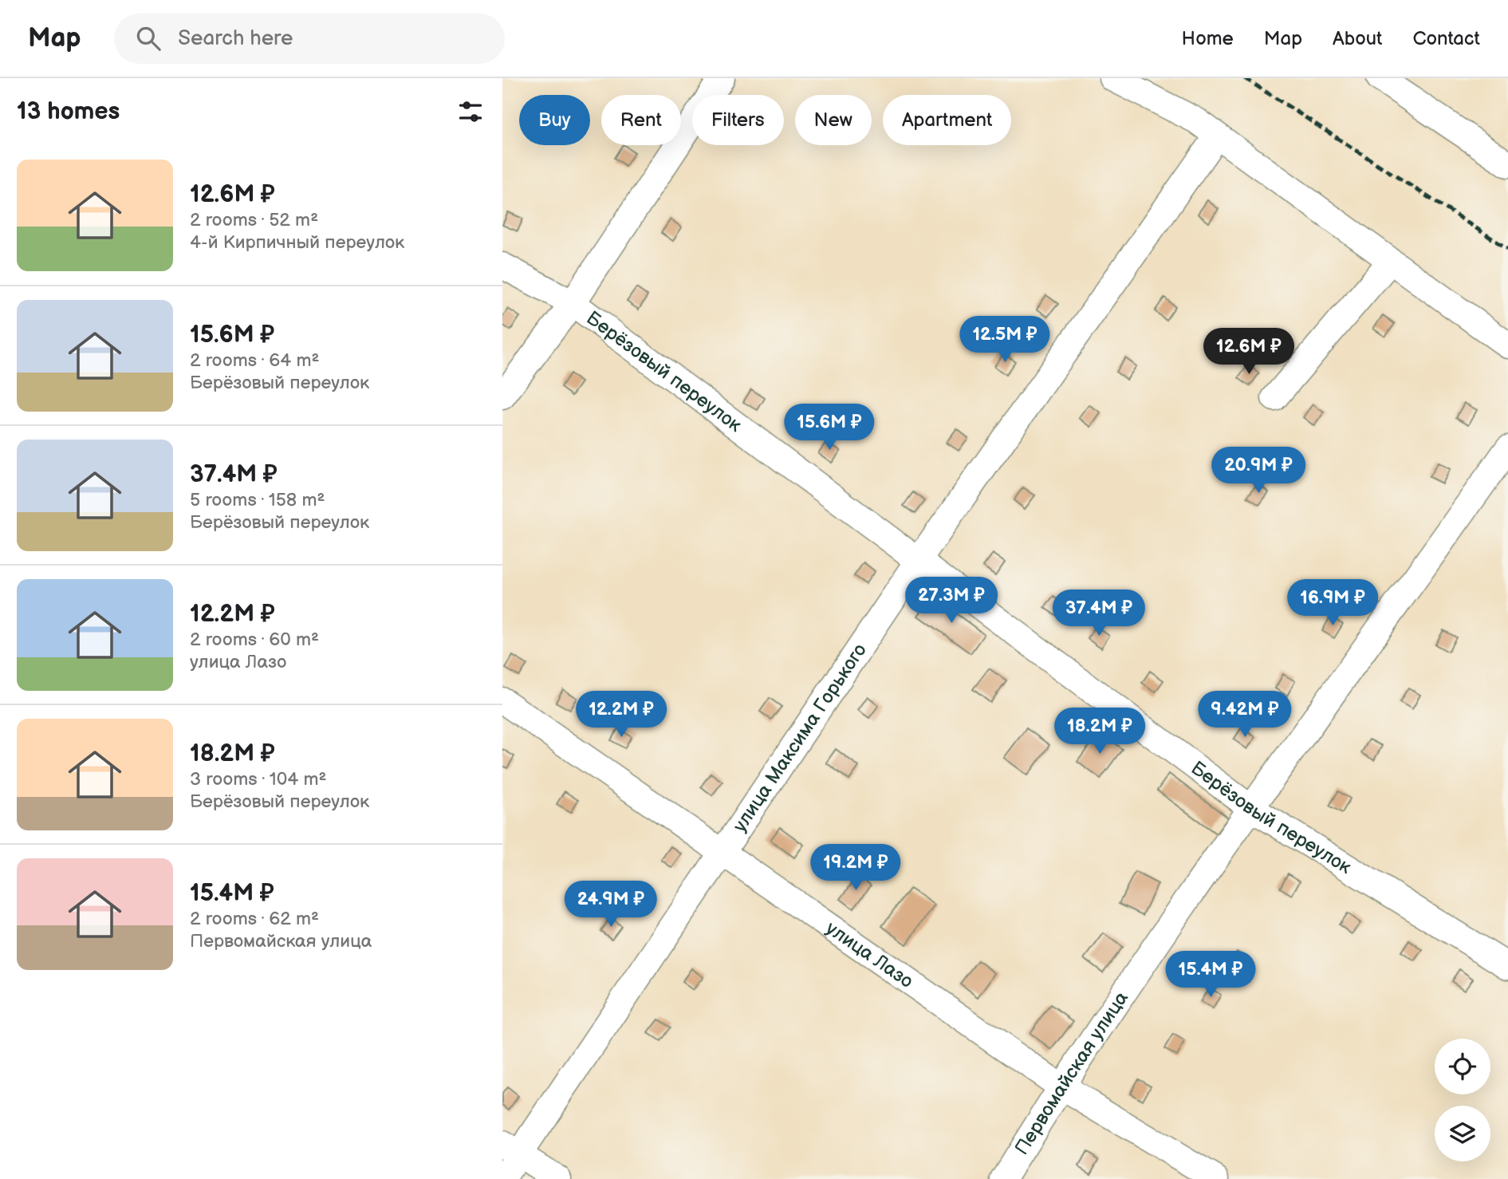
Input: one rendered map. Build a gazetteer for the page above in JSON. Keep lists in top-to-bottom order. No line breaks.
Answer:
{"streets":{"street":["Берёзовый переулок","улица Максима Горького","улица Лазо","Первомайская улица"]},"crossings":[["Берёзовый переулок","улица Максима Горького"],["Берёзовый переулок","Первомайская улица"],["улица Максима Горького","улица Лазо"],["улица Лазо","Первомайская улица"]],"page":{"header":"Map","search":"Search here","nav":["Home","Map","About","Contact"],"heading":"13 homes","chip":["Buy","Rent","Filters","New","Apartment"],"list":[{"name":"12.6M ₽","note":"2 rooms · 52 m² · 4-й Кирпичный переулок"},{"name":"15.6M ₽","note":"2 rooms · 64 m² · Берёзовый переулок"},{"name":"37.4M ₽","note":"5 rooms · 158 m² · Берёзовый переулок"},{"name":"12.2M ₽","note":"2 rooms · 60 m² · улица Лазо"},{"name":"18.2M ₽","note":"3 rooms · 104 m² · Берёзовый переулок"},{"name":"15.4M ₽","note":"2 rooms · 62 m² · Первомайская улица"}],"price":["12.5M ₽","12.6M ₽","15.6M ₽","20.9M ₽","27.3M ₽","16.9M ₽","37.4M ₽","12.2M ₽","9.42M ₽","18.2M ₽","19.2M ₽","24.9M ₽","15.4M ₽"]}}
